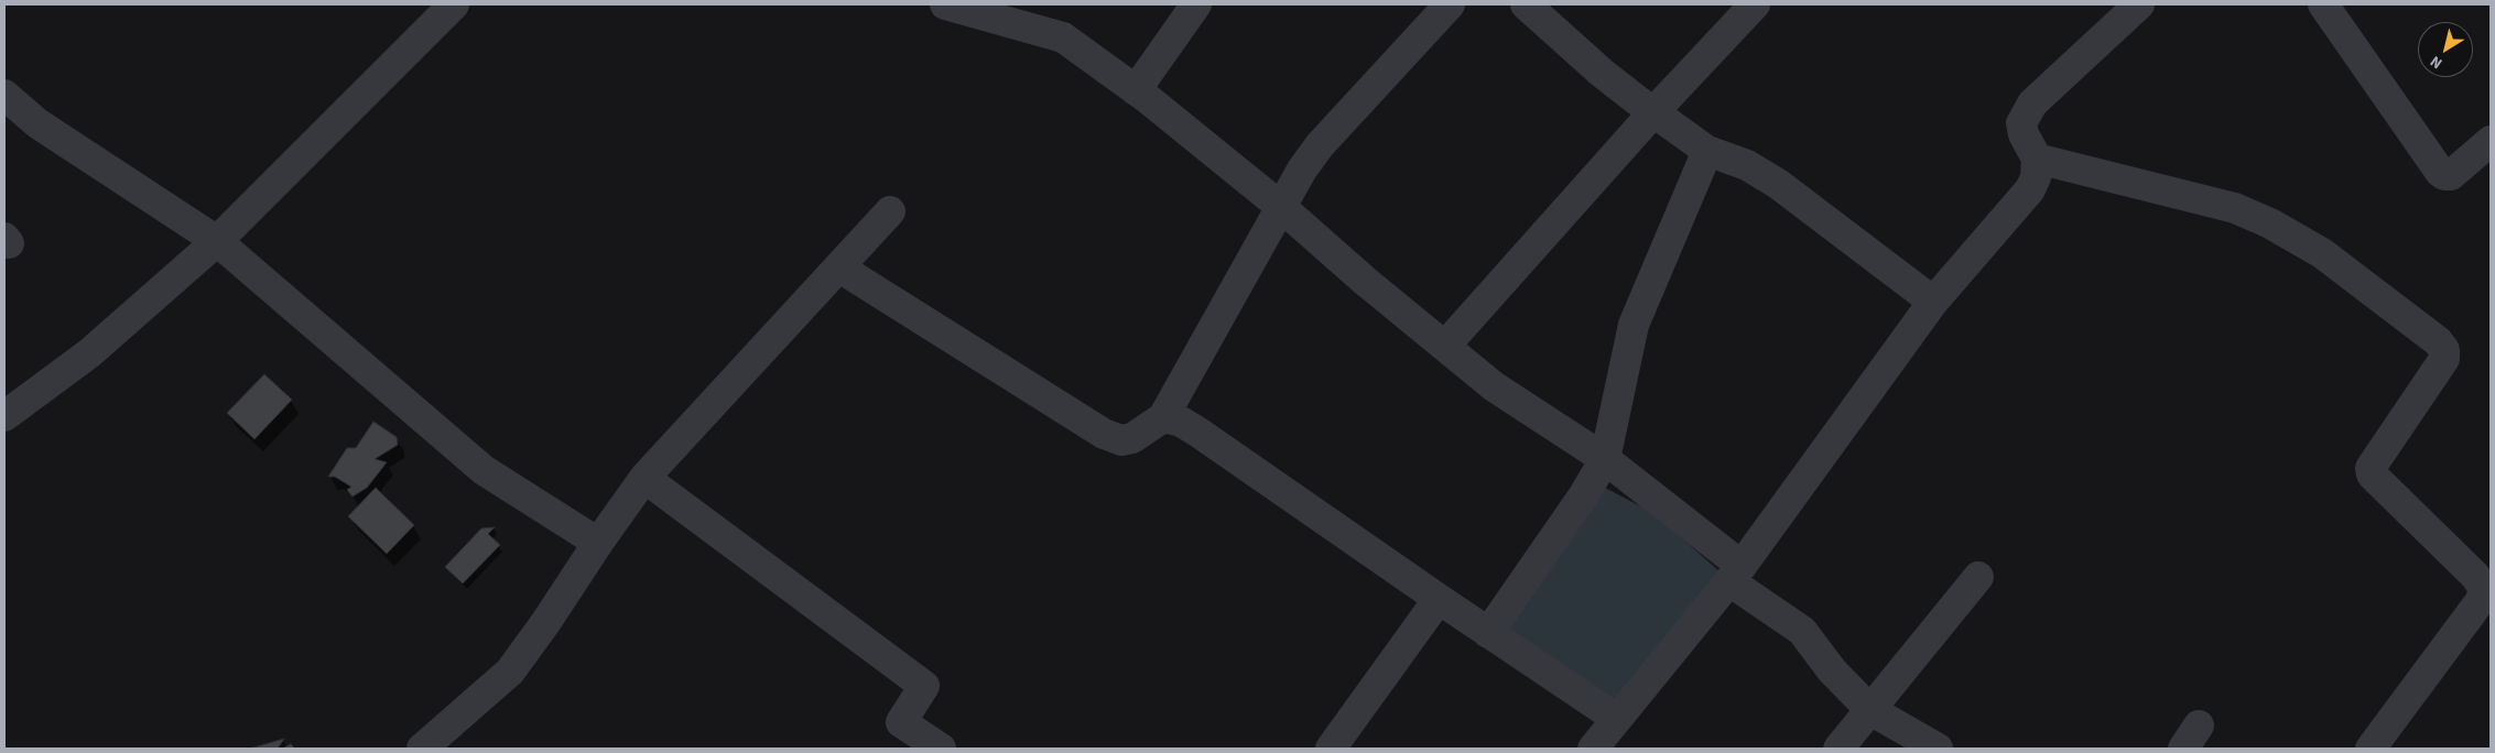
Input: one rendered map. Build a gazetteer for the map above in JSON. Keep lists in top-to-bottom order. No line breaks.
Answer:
{"north":"bottom left"}
